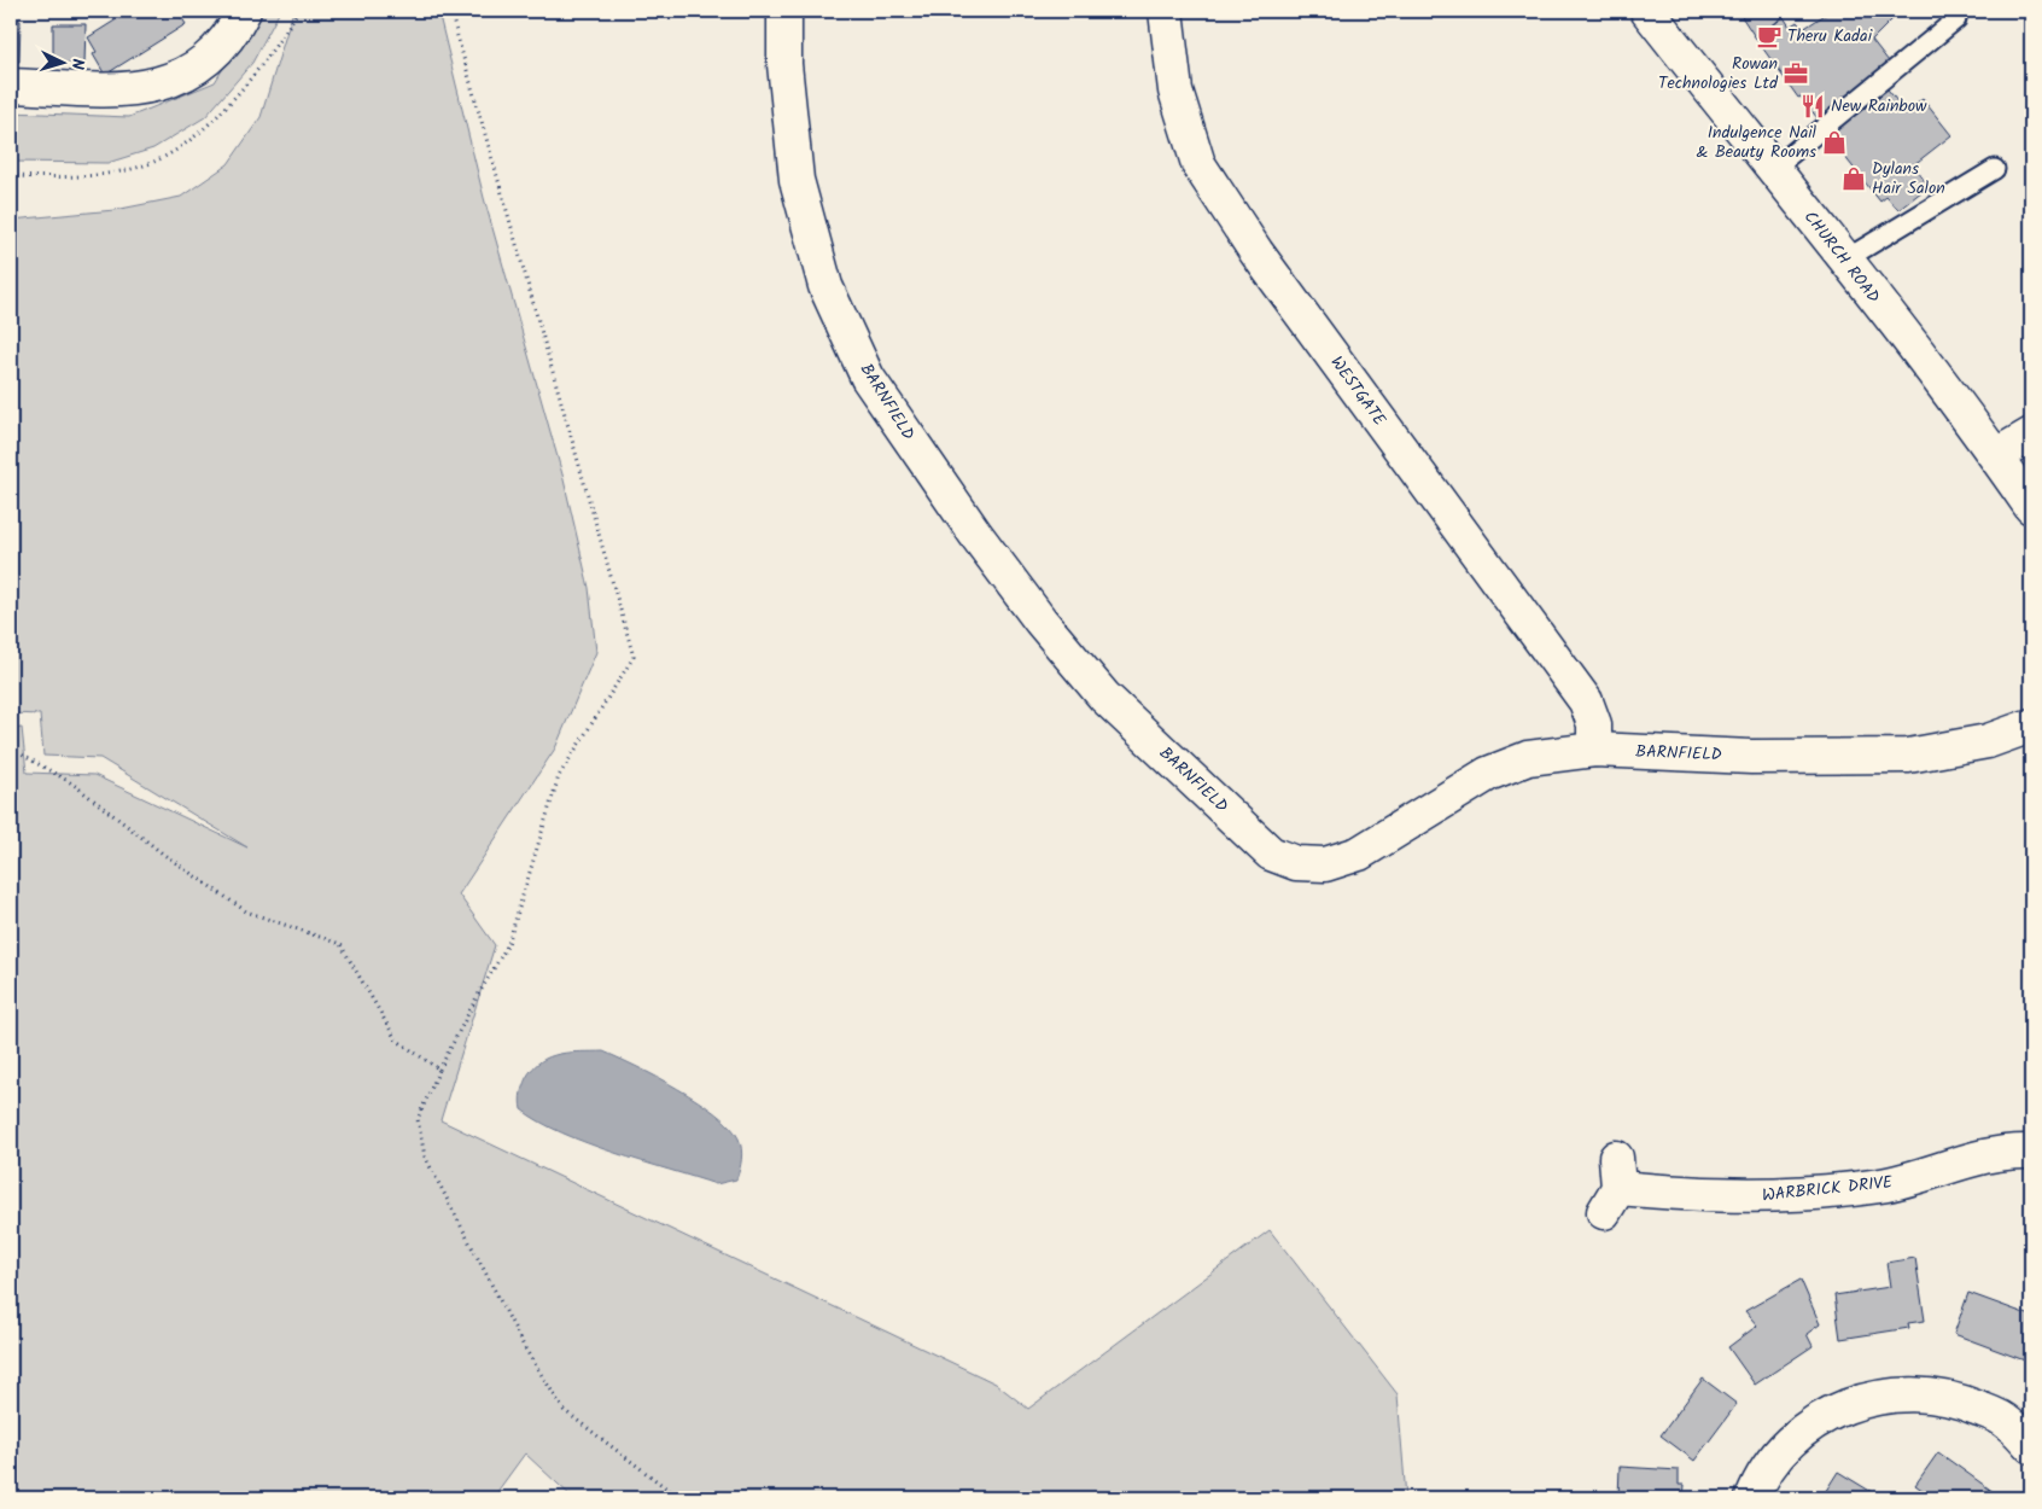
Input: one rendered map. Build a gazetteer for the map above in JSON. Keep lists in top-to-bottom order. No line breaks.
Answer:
{"streets":{"street":["CHURCH ROAD","WESTGATE","BARNFIELD","WARBRICK DRIVE"]},"crossings":[["WESTGATE","BARNFIELD"]],"places":{"cafe":["Theru Kadai"],"office":["Rowan Technologies Ltd"],"restaurant":["New Rainbow"],"shop":["Indulgence Nail & Beauty Rooms","Dylans Hair Salon"]},"north":"right"}
